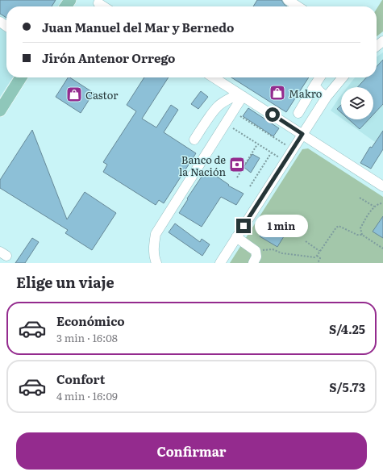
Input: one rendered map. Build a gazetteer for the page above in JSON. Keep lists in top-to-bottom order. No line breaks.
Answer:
{"places":{"shop":["Makro","Castor"],"bank":["Banco de la Nación"]},"page":{"banner":["Juan Manuel del Mar y Bernedo","Jirón Antenor Orrego"],"bubble":"1 min","heading":"Elige un viaje","list":[{"name":"Económico","note":"3 min · 16:08","value":"S/4.25"},{"name":"Confort","note":"4 min · 16:09","value":"S/5.73"}],"buttons":"Confirmar"}}
